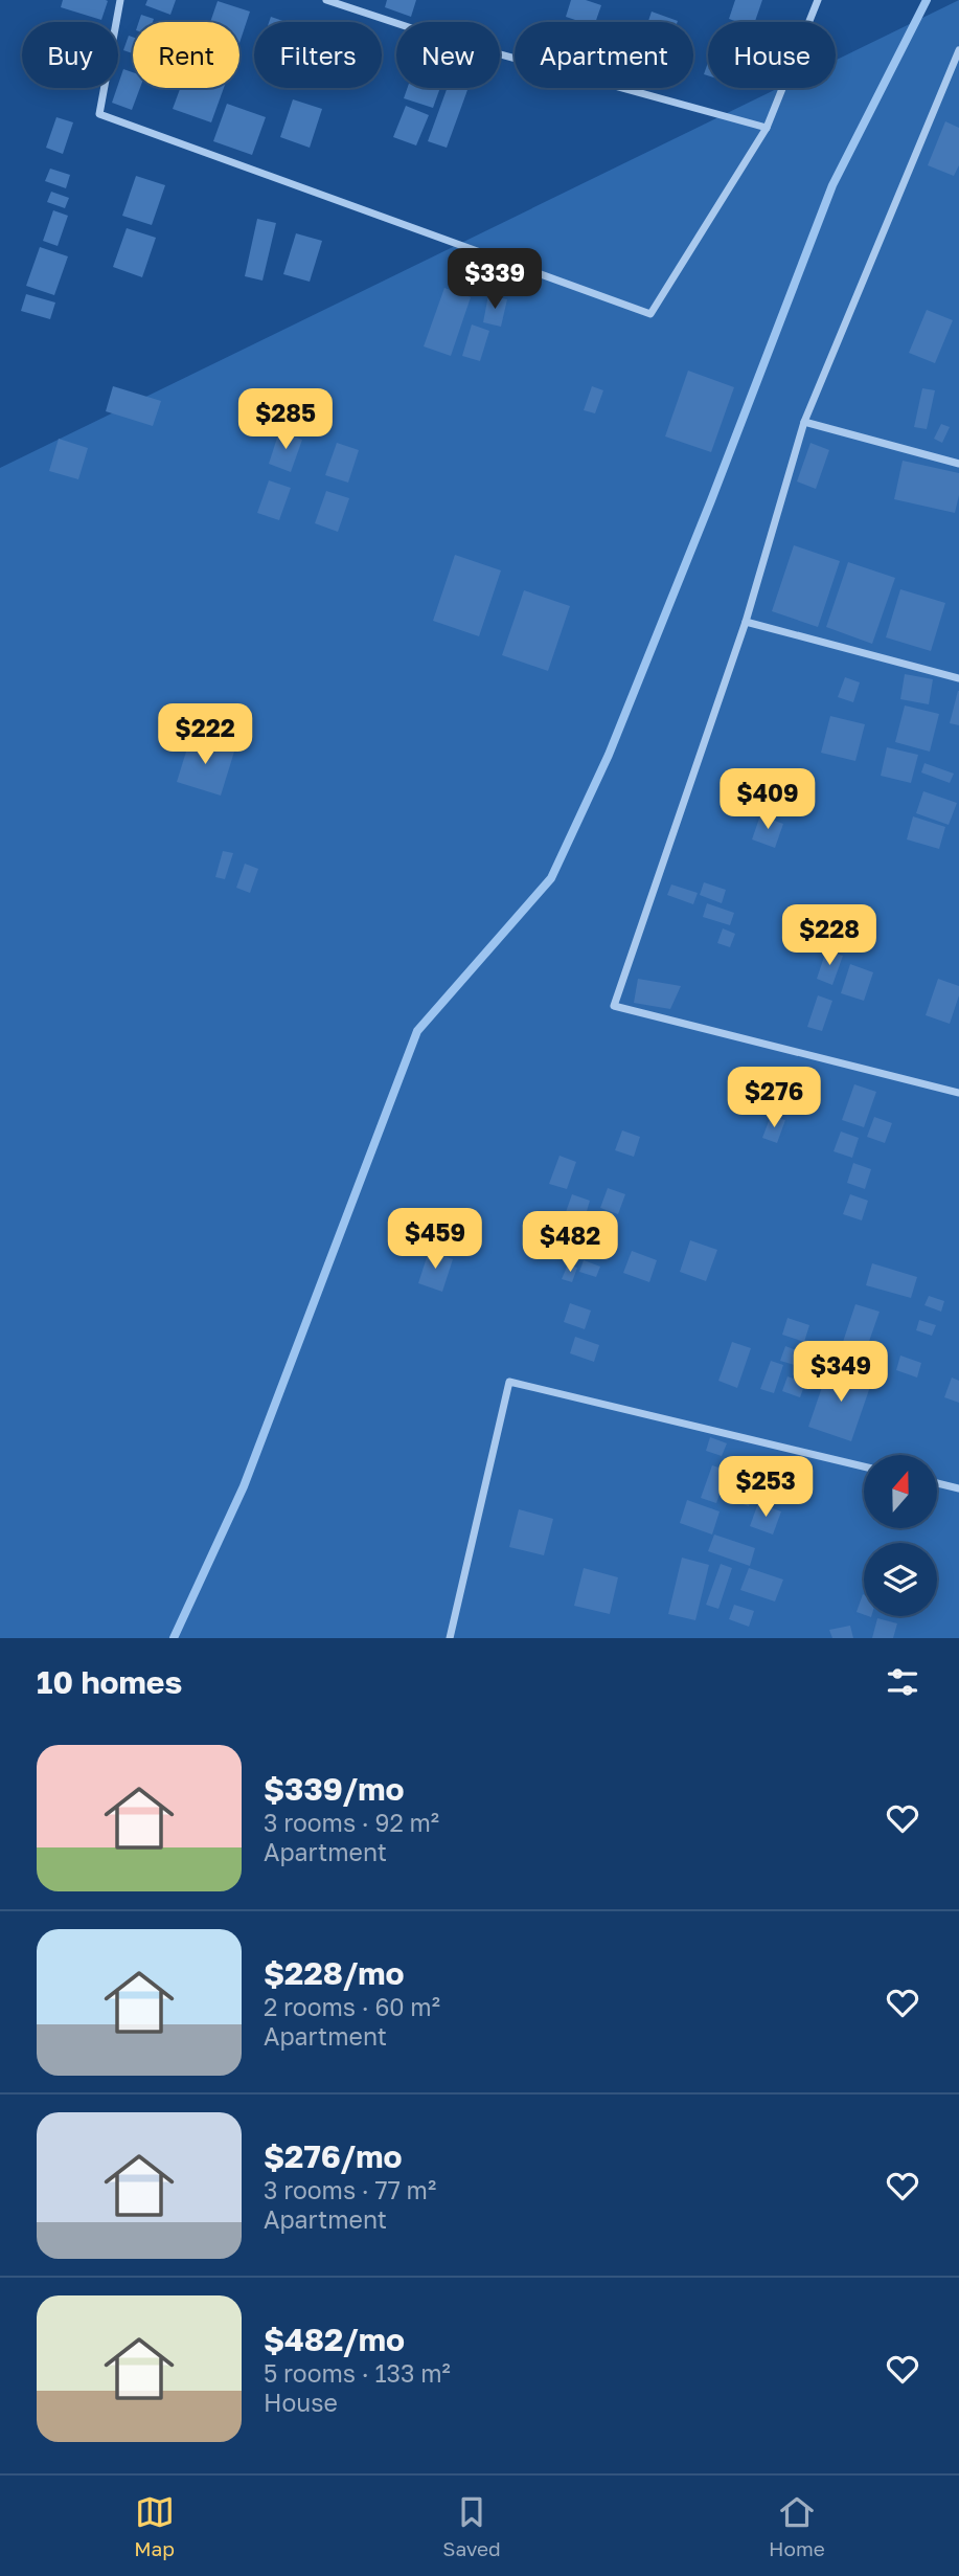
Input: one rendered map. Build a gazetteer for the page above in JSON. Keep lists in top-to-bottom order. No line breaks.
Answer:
{"north":"top","page":{"chip":["Buy","Rent","Filters","New","Apartment","House"],"price":["$339","$285","$222","$409","$228","$276","$459","$482","$349","$253"],"heading":"10 homes","list":[{"name":"$339/mo","note":"3 rooms · 92 m² · Apartment"},{"name":"$228/mo","note":"2 rooms · 60 m² · Apartment"},{"name":"$276/mo","note":"3 rooms · 77 m² · Apartment"},{"name":"$482/mo","note":"5 rooms · 133 m² · House"}],"tabs":["Map","Saved","Home"]}}
